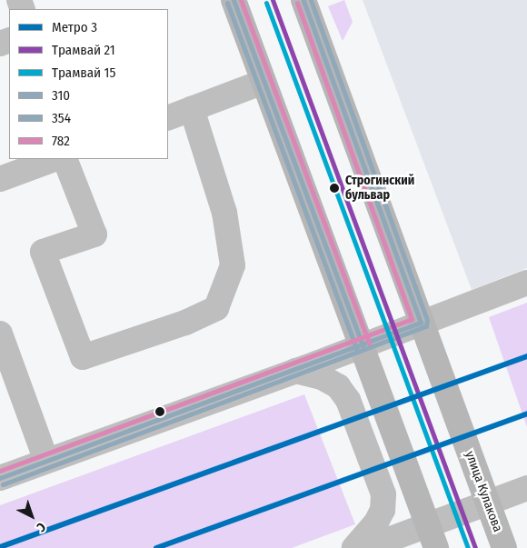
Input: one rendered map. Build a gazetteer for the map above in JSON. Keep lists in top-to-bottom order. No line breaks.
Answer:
{"streets":{"main road":["улица Кулакова"]},"places":["Строгинский бульвар"],"lines":["tram line 21","transit line 310","transit line 354","transit line 782","tram line 15","metro line 3"],"legend":["Метро 3","Трамвай 21","Трамвай 15","310","354","782"],"north":"bottom right"}
